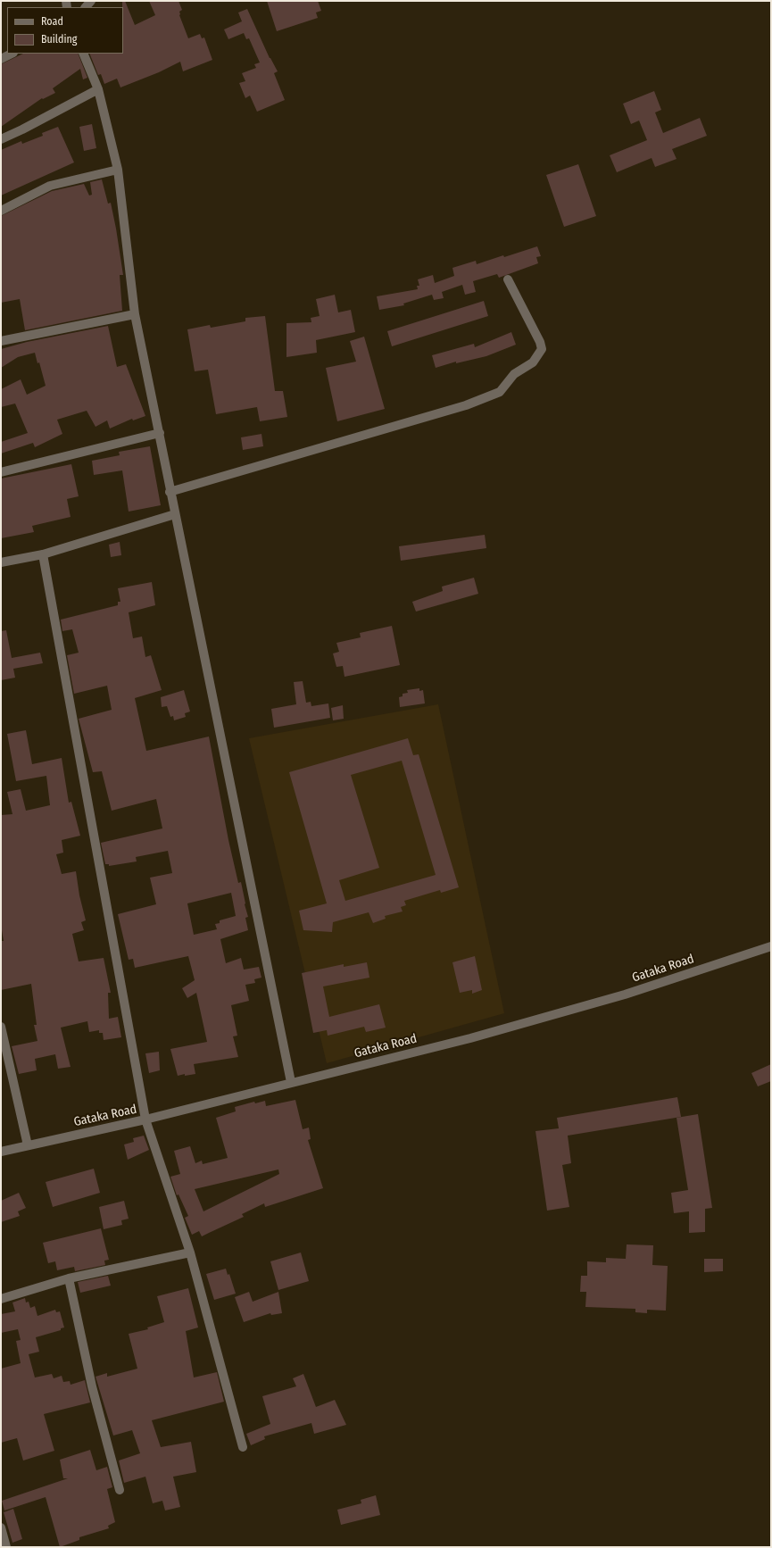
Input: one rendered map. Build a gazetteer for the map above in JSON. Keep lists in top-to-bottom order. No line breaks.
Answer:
{"streets":{"street":["Gataka Road"]},"legend":["Road","Building"]}
